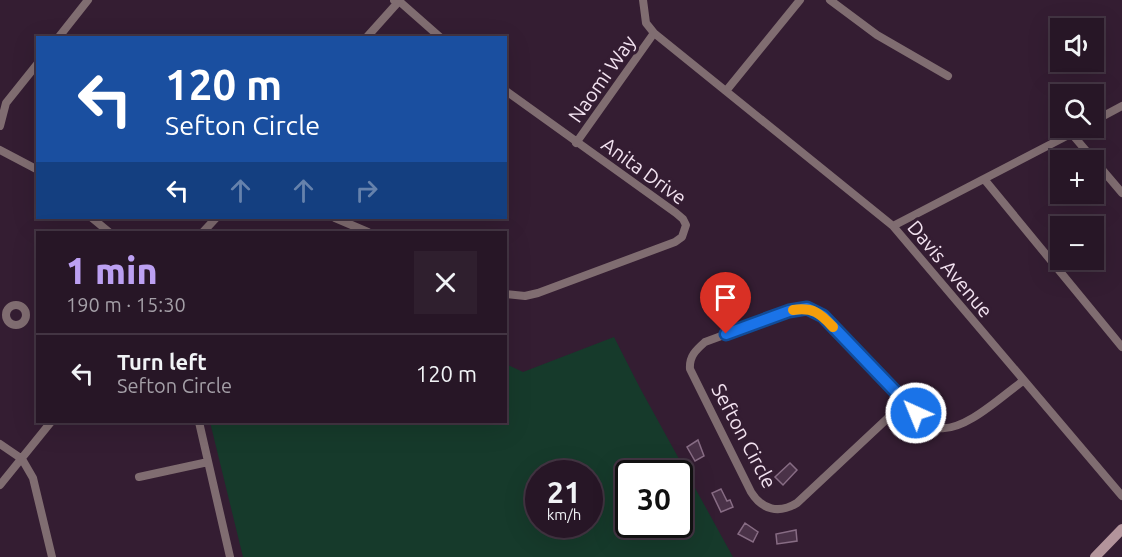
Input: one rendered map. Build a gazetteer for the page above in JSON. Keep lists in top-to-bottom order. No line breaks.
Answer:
{"streets":{"street":["Naomi Way","Anita Drive","Davis Avenue","Sefton Circle"]},"crossings":[["Naomi Way","Anita Drive"],["Naomi Way","Davis Avenue"],["Davis Avenue","Sefton Circle"]],"page":{"map_buttons":["+","−"],"turn":["120 m","Sefton Circle"],"heading":["1 min","190 m · 15:30"],"list":[{"name":"Turn left","note":"Sefton Circle","value":"120 m"}],"speed":"21 km/h","limit":"30"}}
